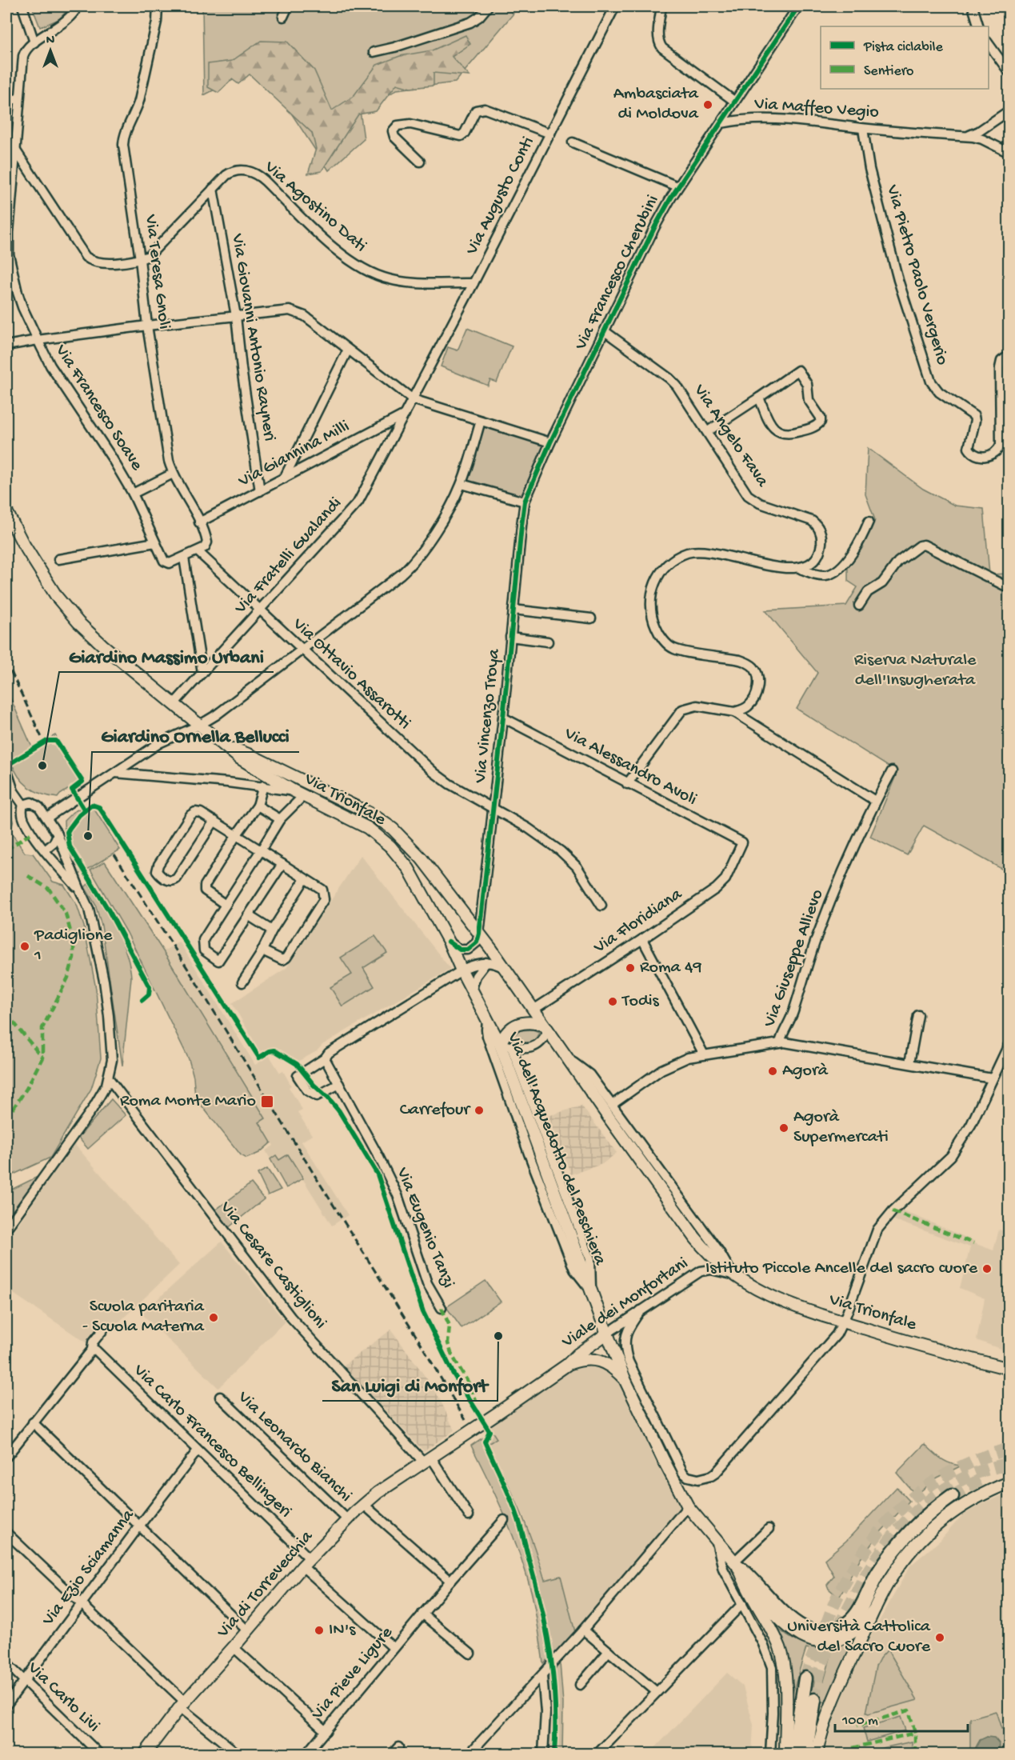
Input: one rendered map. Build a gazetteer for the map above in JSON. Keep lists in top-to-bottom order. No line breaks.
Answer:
{"streets":{"main road":["Via Trionfale","Via dell'Acquedotto del Peschiera","Viale dei Monfortani","Via di Torrevecchia"],"street":["Via Maffeo Vegio","Via Augusto Conti","Via Agostino Dati","Via Teresa Gnoli","Via Francesco Cherubini","Via Pietro Paolo Vergerio","Via Giovanni Antonio Rayneri","Via Francesco Soave","Via Angelo Fava","Via Giannina Milli","Via Fratelli Gualandi","Via Ottavio Assarotti","Via Vincenzo Troya","Via Alessandro Avoli","Via Floridiana","Via Giuseppe Allievo","Via Eugenio Tanzi","Via Cesare Castiglioni","Via Carlo Francesco Bellingeri","Via Leonardo Bianchi","Via Ezio Sciamanna","Via Pieve Ligure","Via Carlo Livi"]},"crossings":[["Via Maffeo Vegio","Via Francesco Cherubini"],["Via Maffeo Vegio","Via Pietro Paolo Vergerio"],["Via Augusto Conti","Via Agostino Dati"],["Via Augusto Conti","Via Giannina Milli"],["Via Augusto Conti","Via Fratelli Gualandi"],["Via Agostino Dati","Via Teresa Gnoli"],["Via Agostino Dati","Via Giovanni Antonio Rayneri"],["Via Teresa Gnoli","Via Giannina Milli"],["Via Teresa Gnoli","Via Ottavio Assarotti"],["Via Francesco Cherubini","Via Angelo Fava"],["Via Francesco Cherubini","Via Vincenzo Troya"],["Via Giovanni Antonio Rayneri","Via Giannina Milli"],["Via Giannina Milli","Via Fratelli Gualandi"],["Via Fratelli Gualandi","Via Ottavio Assarotti"],["Via Fratelli Gualandi","Via Trionfale"],["Via Ottavio Assarotti","Via Vincenzo Troya"],["Via Vincenzo Troya","Via Alessandro Avoli"],["Via Vincenzo Troya","Via Trionfale"],["Via Alessandro Avoli","Via Floridiana"],["Via Trionfale","Via Floridiana"],["Via Trionfale","Via Giuseppe Allievo"],["Via Trionfale","Via dell'Acquedotto del Peschiera"],["Via Trionfale","Viale dei Monfortani"],["Via dell'Acquedotto del Peschiera","Viale dei Monfortani"],["Via Cesare Castiglioni","Via di Torrevecchia"],["Viale dei Monfortani","Via di Torrevecchia"],["Via Carlo Francesco Bellingeri","Via Ezio Sciamanna"],["Via Carlo Francesco Bellingeri","Via di Torrevecchia"],["Via Carlo Francesco Bellingeri","Via Pieve Ligure"],["Via Leonardo Bianchi","Via di Torrevecchia"],["Via Ezio Sciamanna","Via Carlo Livi"]],"parks":["Riserva Naturale dell'Insugherata"],"places":{"other":["Ambasciata di Moldova","Giardino Massimo Urbani","Giardino Ornella Bellucci","Padiglione 1","Roma 49","Todis","Agorà","Carrefour","Agorà Supermercati","Istituto Piccole Ancelle del sacro cuore","Scuola paritaria - Scuola Materna","San Luigi di Monfort","IN's","Università Cattolica del Sacro Cuore"],"transit":["Roma Monte Mario"]},"legend":["Pista ciclabile","Sentiero"],"scale_bar":"100 m","north":"top"}
